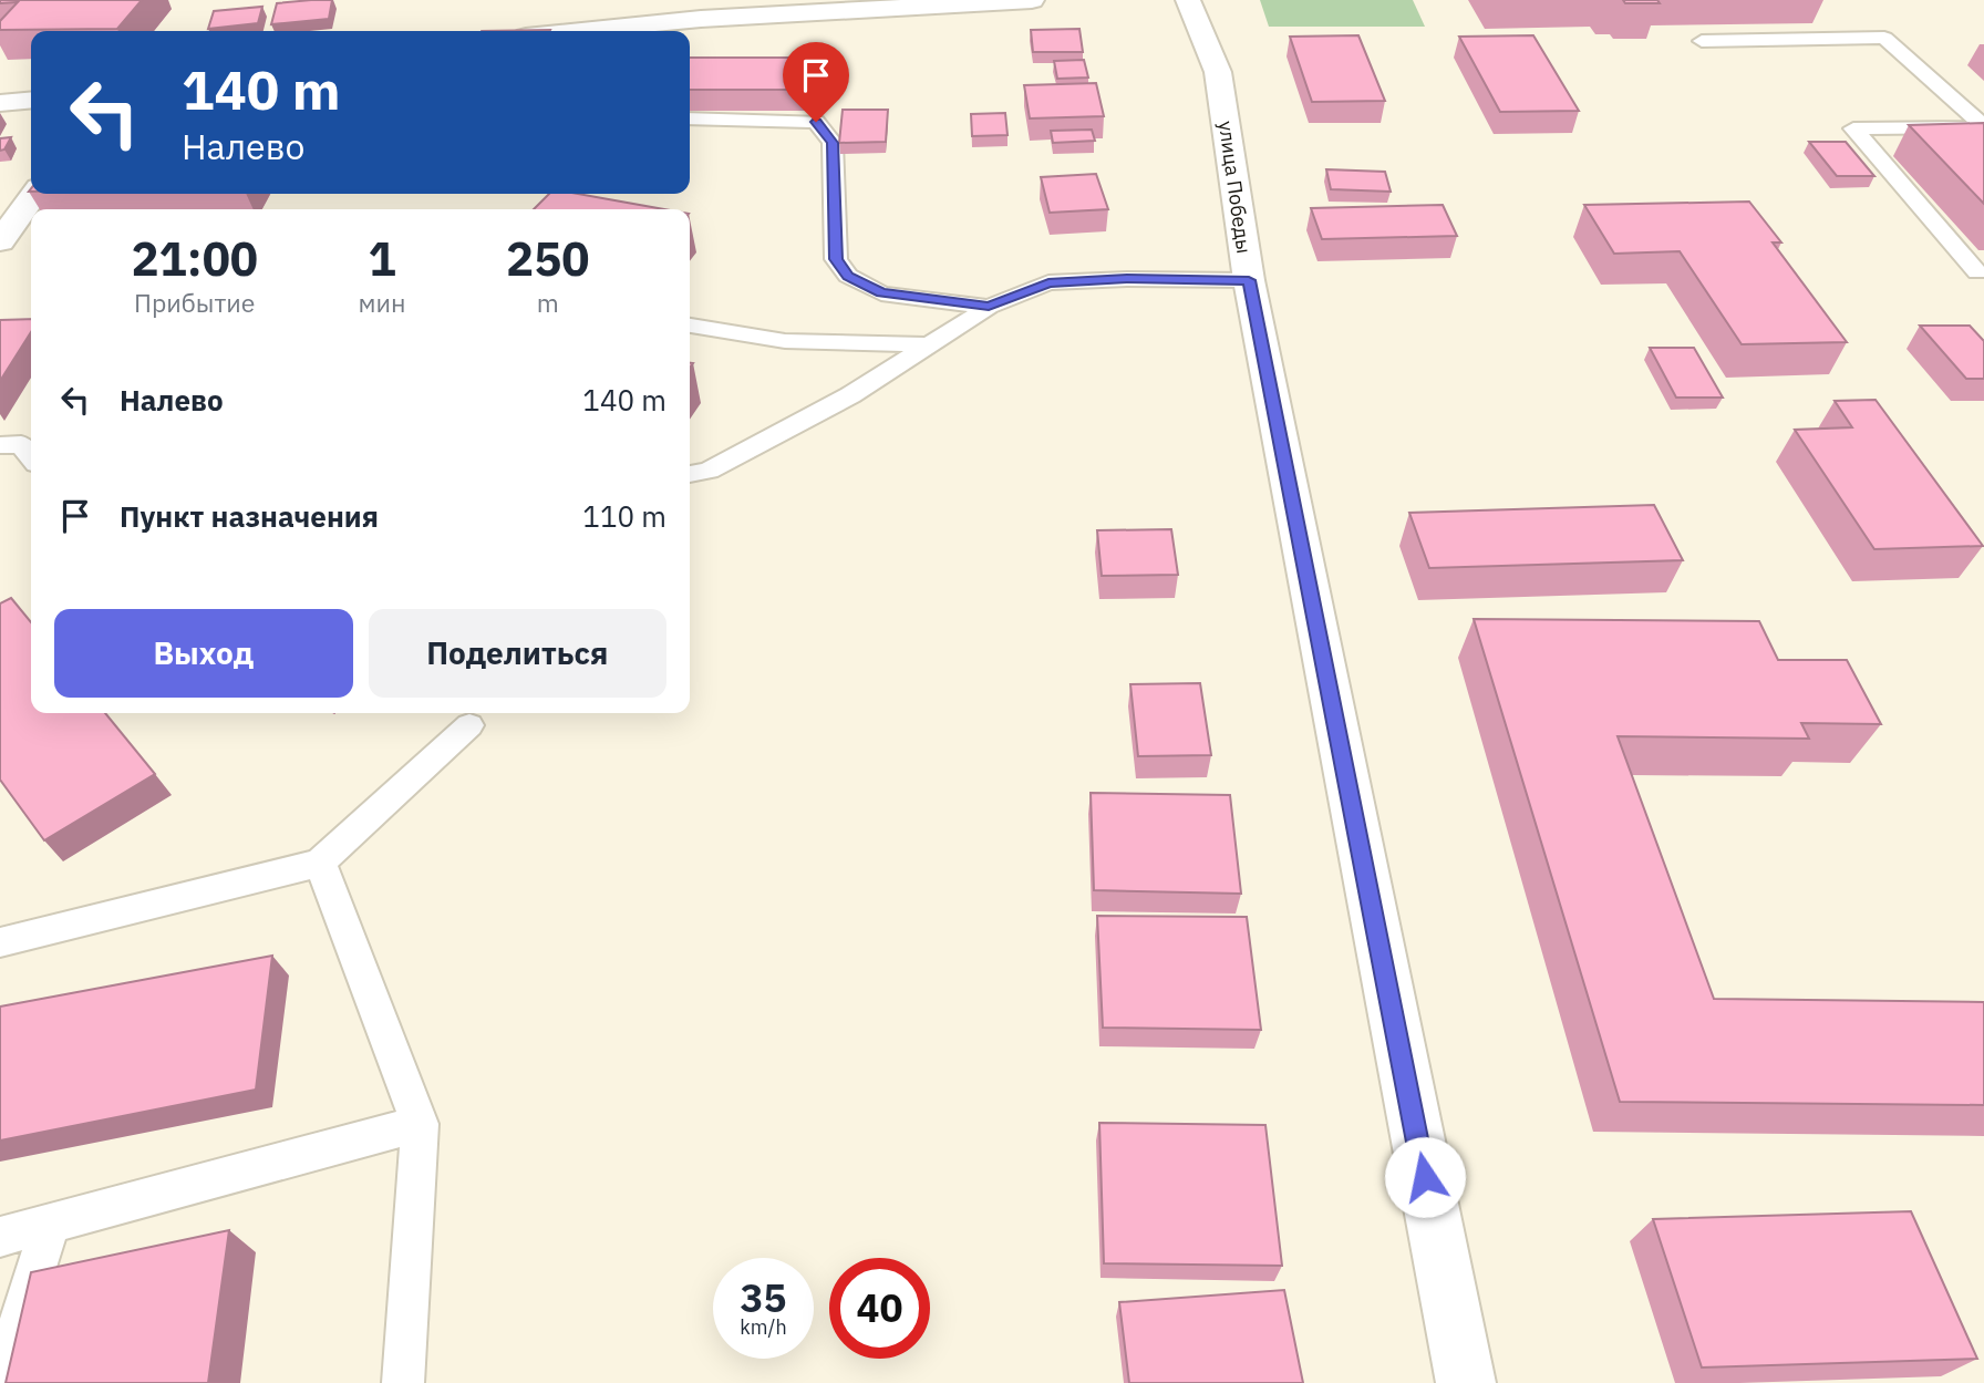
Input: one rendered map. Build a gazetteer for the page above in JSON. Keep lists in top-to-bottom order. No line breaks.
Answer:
{"streets":{"street":["улица Победы"]},"page":{"turn":["140 m","Налево"],"eta":["21:00","Прибытие","1","мин","250","m"],"list":[{"name":"Налево","value":"140 m"},{"name":"Пункт назначения","value":"110 m"}],"buttons":["Выход","Поделиться"],"speed":"35 km/h","limit":"40"}}
